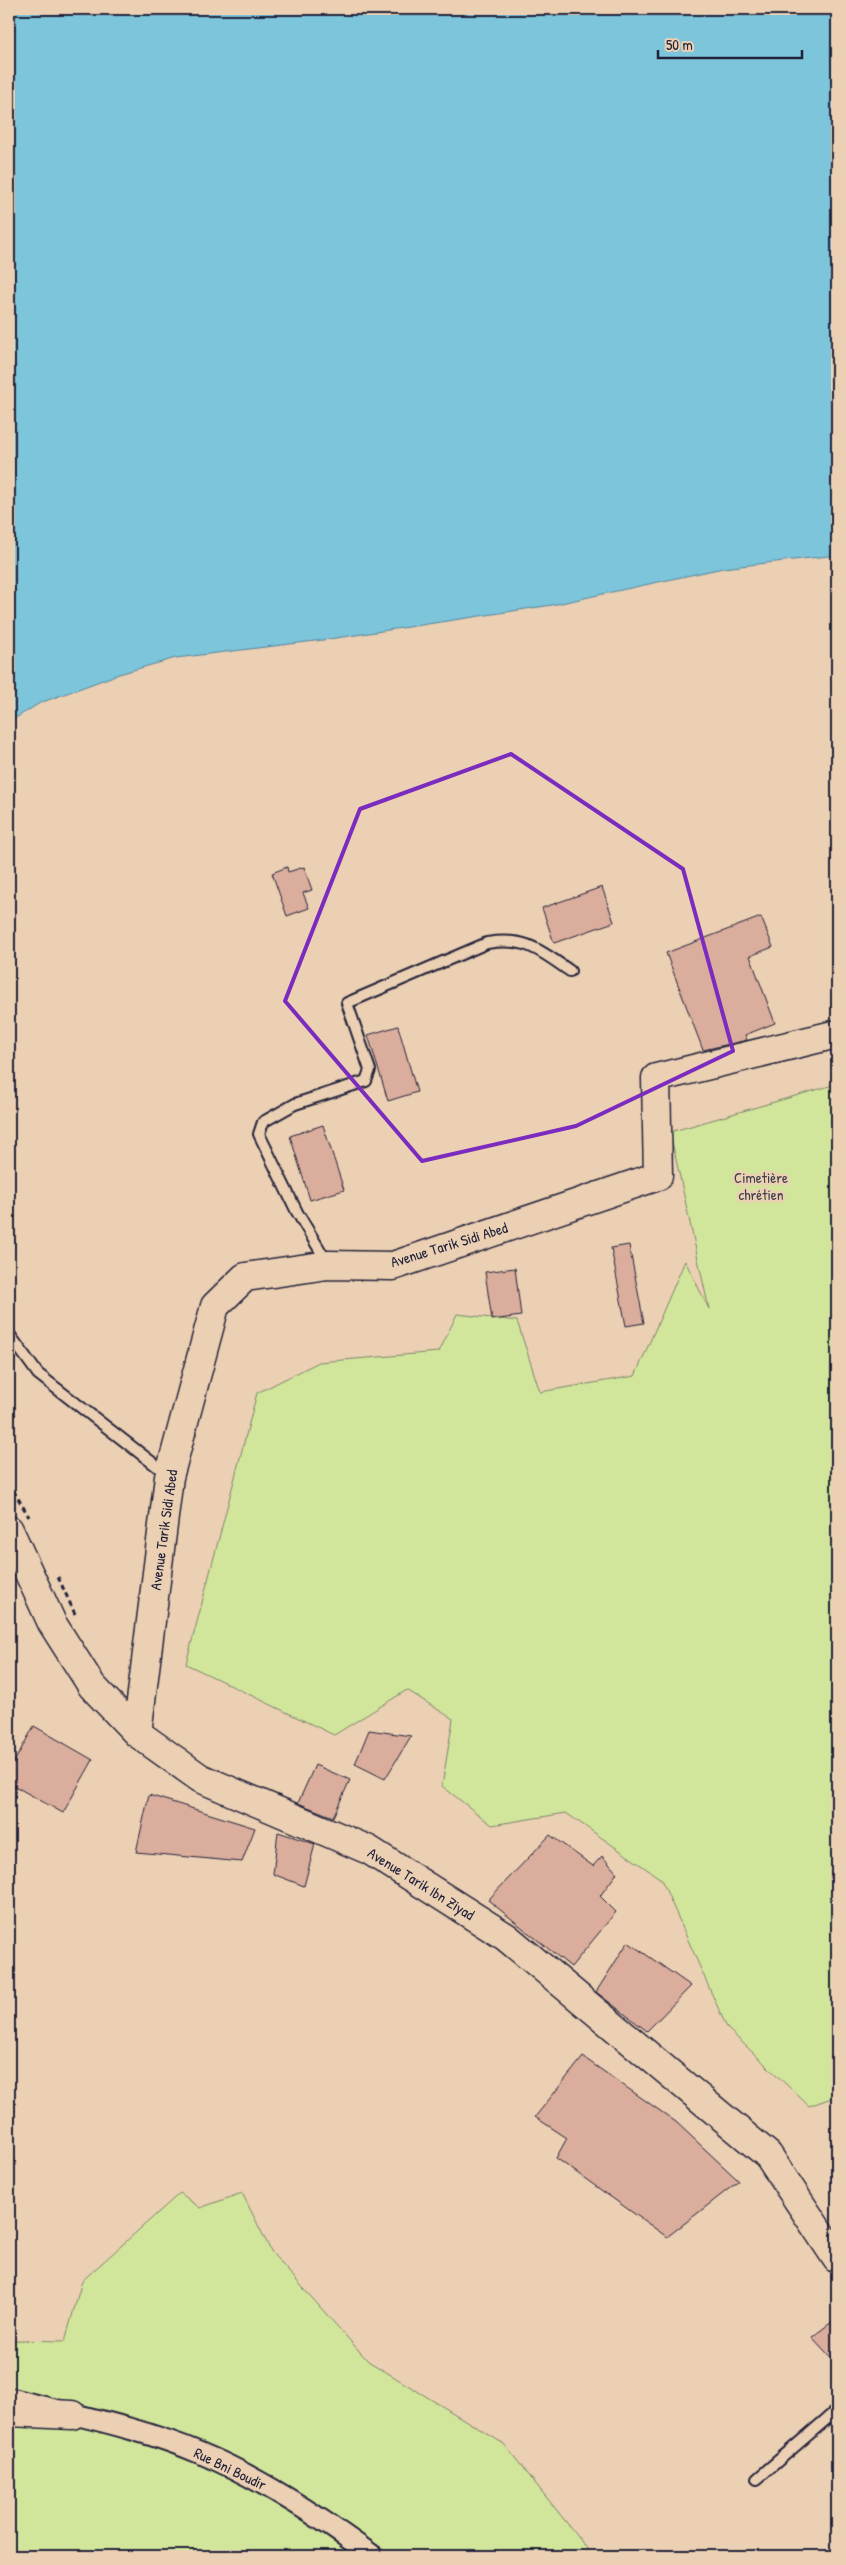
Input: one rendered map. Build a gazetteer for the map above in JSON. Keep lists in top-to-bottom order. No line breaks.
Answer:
{"streets":{"street":["Avenue Tarik Sidi Abed","Avenue Tarik Ibn Ziyad","Rue Bni Boudir"]},"crossings":[["Avenue Tarik Sidi Abed","Avenue Tarik Ibn Ziyad"]],"parks":["Cimetière chrétien"],"scale_bar":"50 m"}
